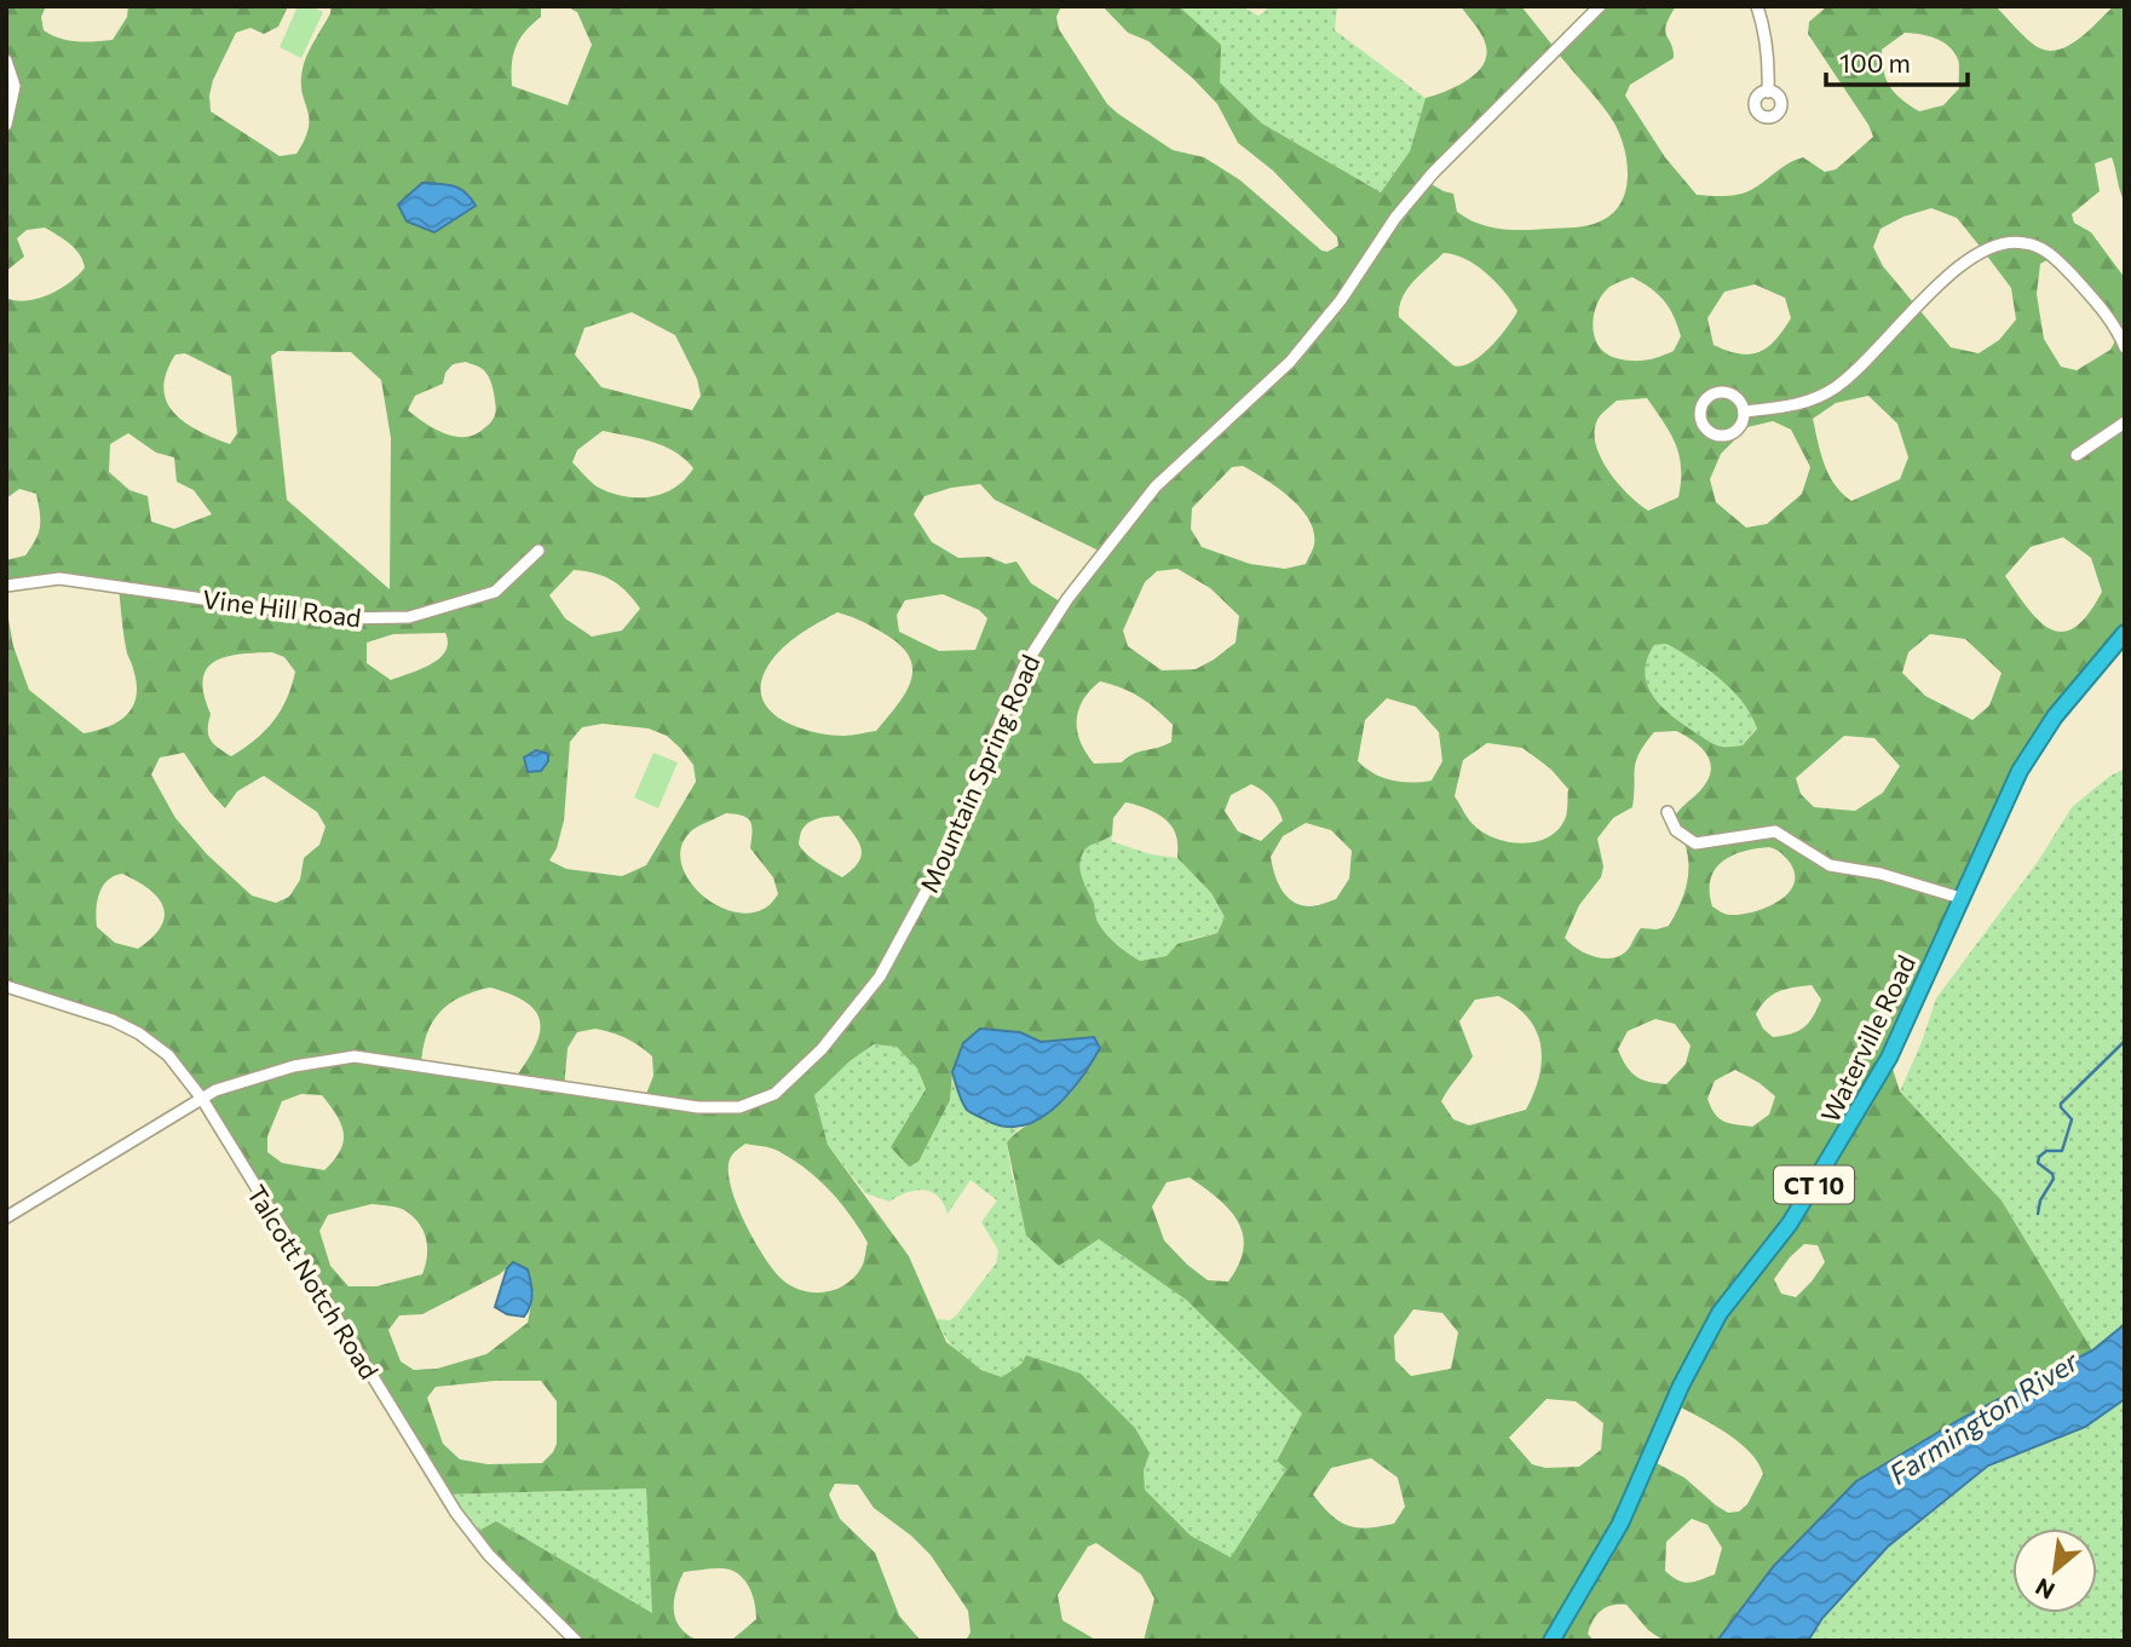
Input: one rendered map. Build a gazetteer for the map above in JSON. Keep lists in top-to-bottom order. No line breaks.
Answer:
{"streets":{"highway":["Waterville Road","CT 10"],"street":["Vine Hill Road","Mountain Spring Road","Talcott Notch Road"]},"crossings":[["Mountain Spring Road","Talcott Notch Road"]],"water":["Farmington River"],"scale_bar":"100 m","north":"bottom left"}
